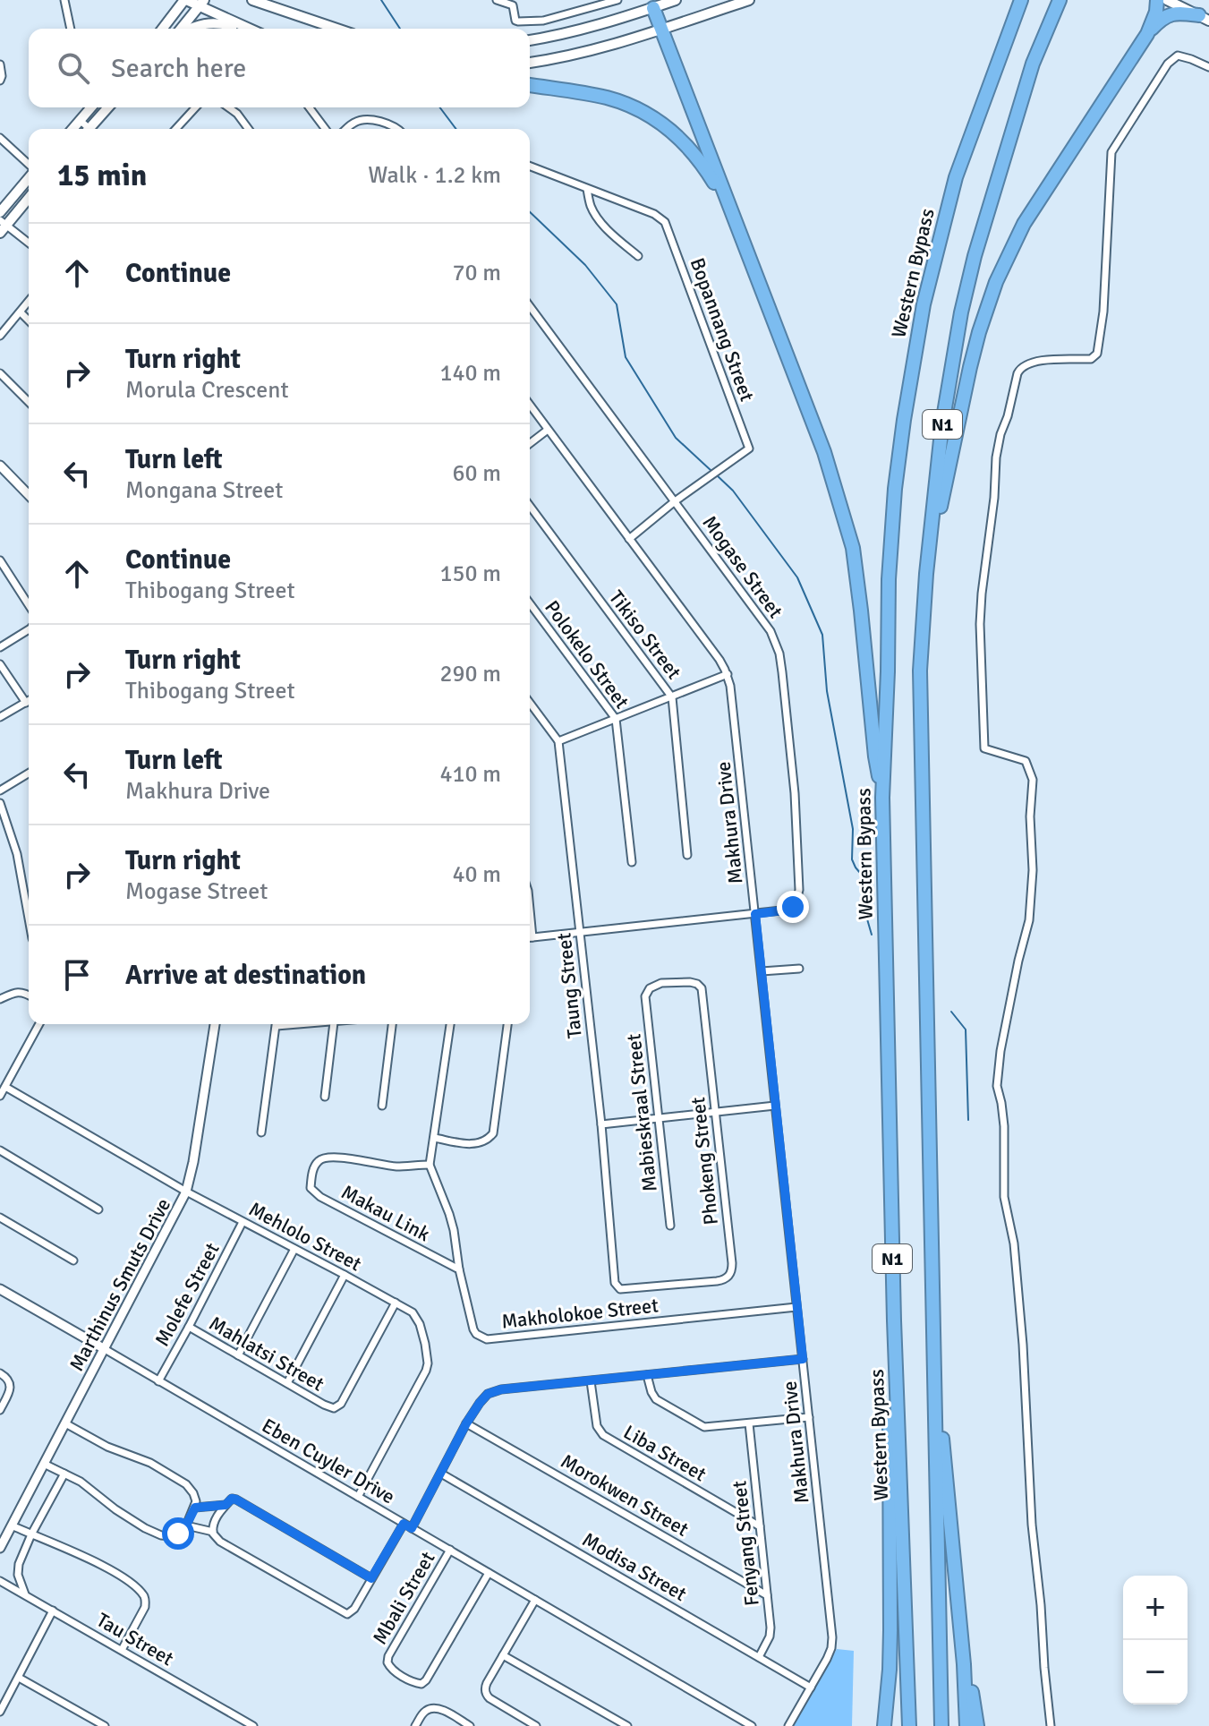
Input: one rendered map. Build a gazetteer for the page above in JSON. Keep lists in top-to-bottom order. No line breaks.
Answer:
{"streets":{"highway":["Western Bypass","N1"],"street":["Bopannang Street","Mogase Street","Tikiso Street","Polokelo Street","Makhura Drive","Taung Street","Mabieskraal Street","Phokeng Street","Makau Link","Mehlolo Street","Marthinus Smuts Drive","Molefe Street","Makholokoe Street","Mahlatsi Street","Liba Street","Eben Cuyler Drive","Morokwen Street","Fenyang Street","Modisa Street","Mbali Street","Tau Street"]},"crossings":[["Bopannang Street","Mogase Street"],["Bopannang Street","Makhura Drive"],["Mogase Street","Makhura Drive"],["Mogase Street","Taung Street"],["Makhura Drive","Makholokoe Street"],["Makhura Drive","Modisa Street"],["Taung Street","Phokeng Street"],["Mabieskraal Street","Phokeng Street"],["Makau Link","Makholokoe Street"],["Mehlolo Street","Marthinus Smuts Drive"],["Mehlolo Street","Molefe Street"],["Mehlolo Street","Mahlatsi Street"],["Mehlolo Street","Eben Cuyler Drive"],["Marthinus Smuts Drive","Eben Cuyler Drive"],["Molefe Street","Mahlatsi Street"],["Molefe Street","Eben Cuyler Drive"],["Liba Street","Fenyang Street"],["Eben Cuyler Drive","Mbali Street"],["Morokwen Street","Fenyang Street"],["Fenyang Street","Modisa Street"]],"page":{"search":"Search here","heading":["15 min","Walk · 1.2 km"],"list":[["Continue","70 m"],["Turn right","Morula Crescent","140 m"],["Turn left","Mongana Street","60 m"],["Continue","Thibogang Street","150 m"],["Turn right","Thibogang Street","290 m"],["Turn left","Makhura Drive","410 m"],["Turn right","Mogase Street","40 m"],"Arrive at destination"],"map_buttons":["+","−"]}}
